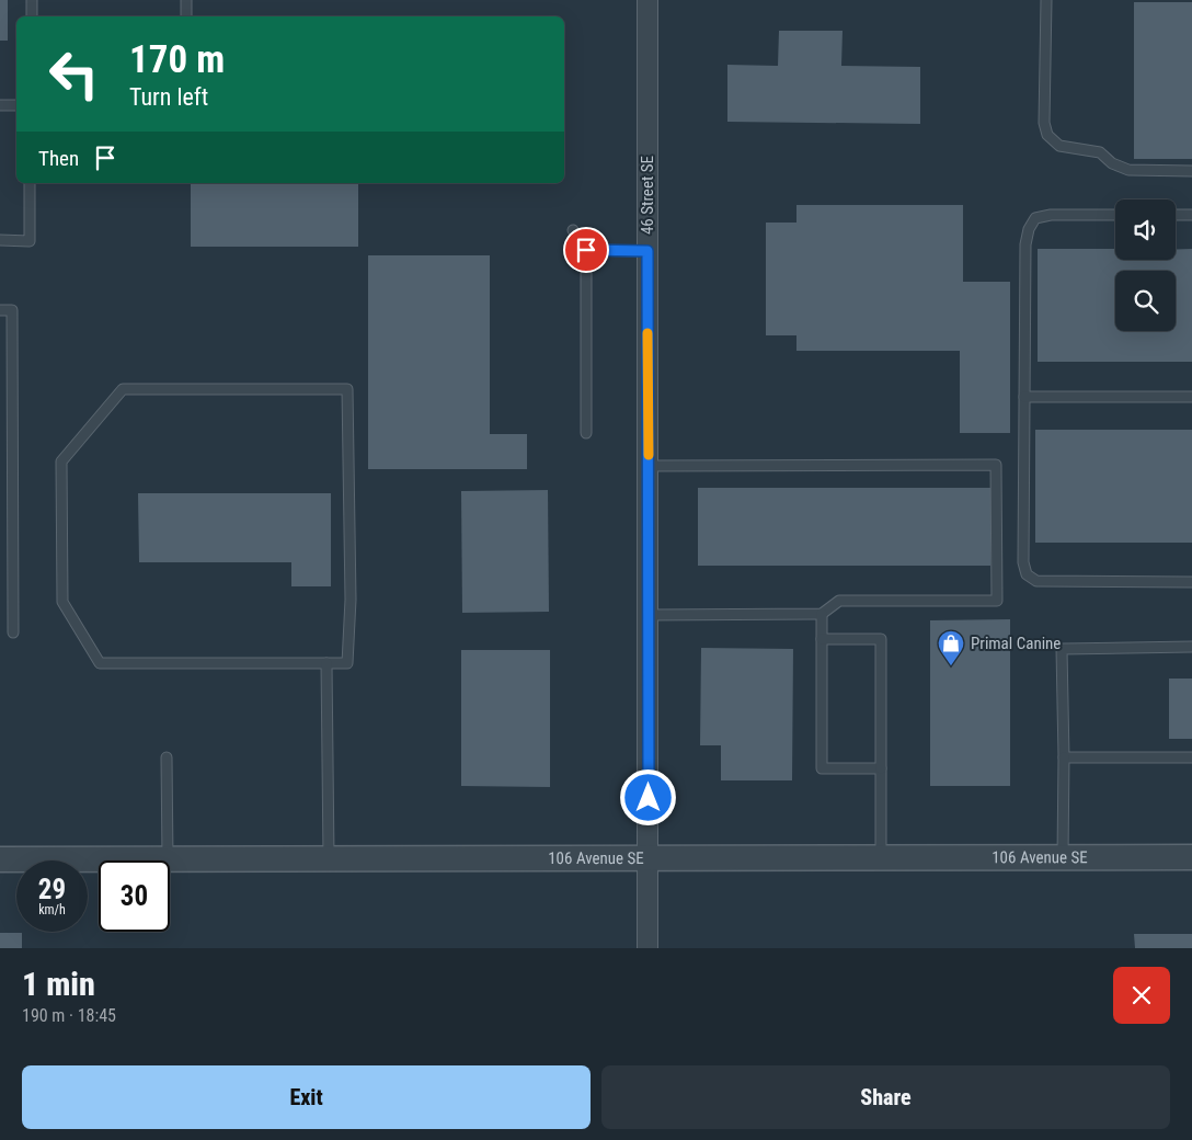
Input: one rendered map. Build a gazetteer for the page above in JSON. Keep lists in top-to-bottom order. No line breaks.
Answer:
{"streets":{"street":["46 Street SE","106 Avenue SE"]},"crossings":[["46 Street SE","106 Avenue SE"]],"places":{"shop":["Primal Canine"]},"page":{"turn":["170 m","Turn left"],"then":"Then","speed":"29 km/h","limit":"30","heading":["1 min","190 m · 18:45"],"buttons":["Exit","Share"]}}
